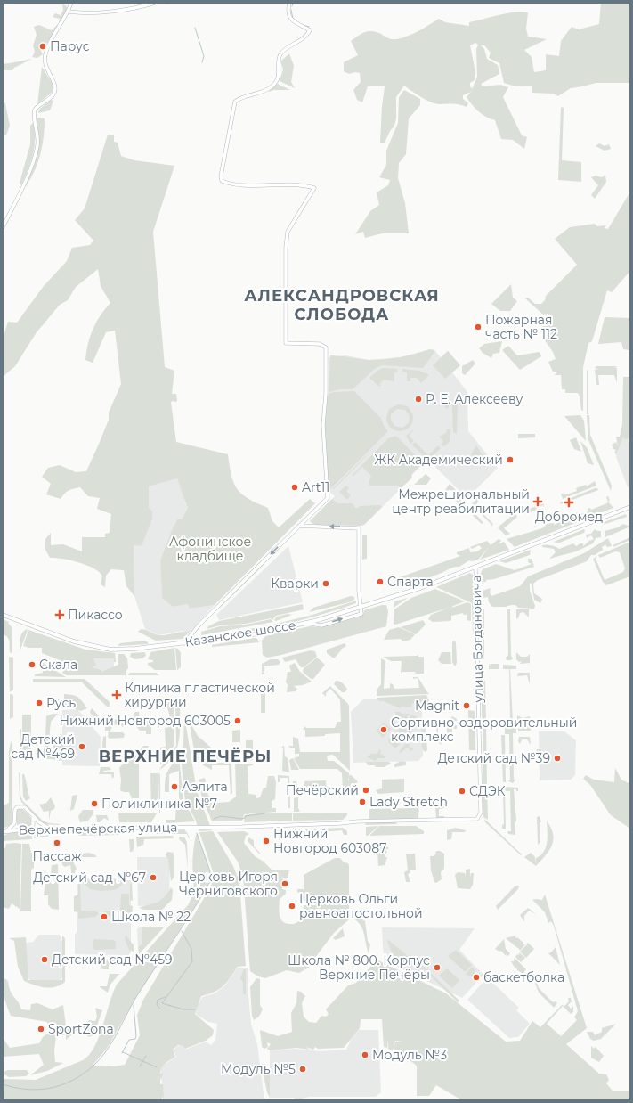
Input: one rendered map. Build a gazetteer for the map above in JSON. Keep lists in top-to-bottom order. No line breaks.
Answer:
{"streets":{"main road":["Казанское шоссе"],"street":["улица Богдановича","Верхнепечёрская улица"]},"crossings":[["Казанское шоссе","улица Богдановича"],["улица Богдановича","Верхнепечёрская улица"]],"districts":["АЛЕКСАНДРОВСКАЯ СЛОБОДА","ВЕРХНИЕ ПЕЧЁРЫ"],"parks":["Афонинское кладбище"],"places":{"other":["Парус","Пожарная часть № 112","Р. Е. Алексееву","ЖК Академический","Art11","Спарта","Кварки","Скала","Русь","Magnit","Нижний Новгород 603005","Сортивно-оздоровительный комплекс","Детский сад №469","Детский сад №39","Аэлита","Печёрский","СДЭК","Lady Stretch","Поликлиника №7","Нижний Новгород 603087","Пассаж","Детский сад №67","Церковь Игоря Черниговского","Церковь Ольги равноапостольной","Школа № 22","Детский сад №459","Школа № 800. Корпус Верхние Печёры","баскетболка","SportZona","Модуль №3","Модуль №5"],"health":["Межрешиональный центр реабилитации","Добромед","Пикассо","Клиника пластической хирургии"]}}
